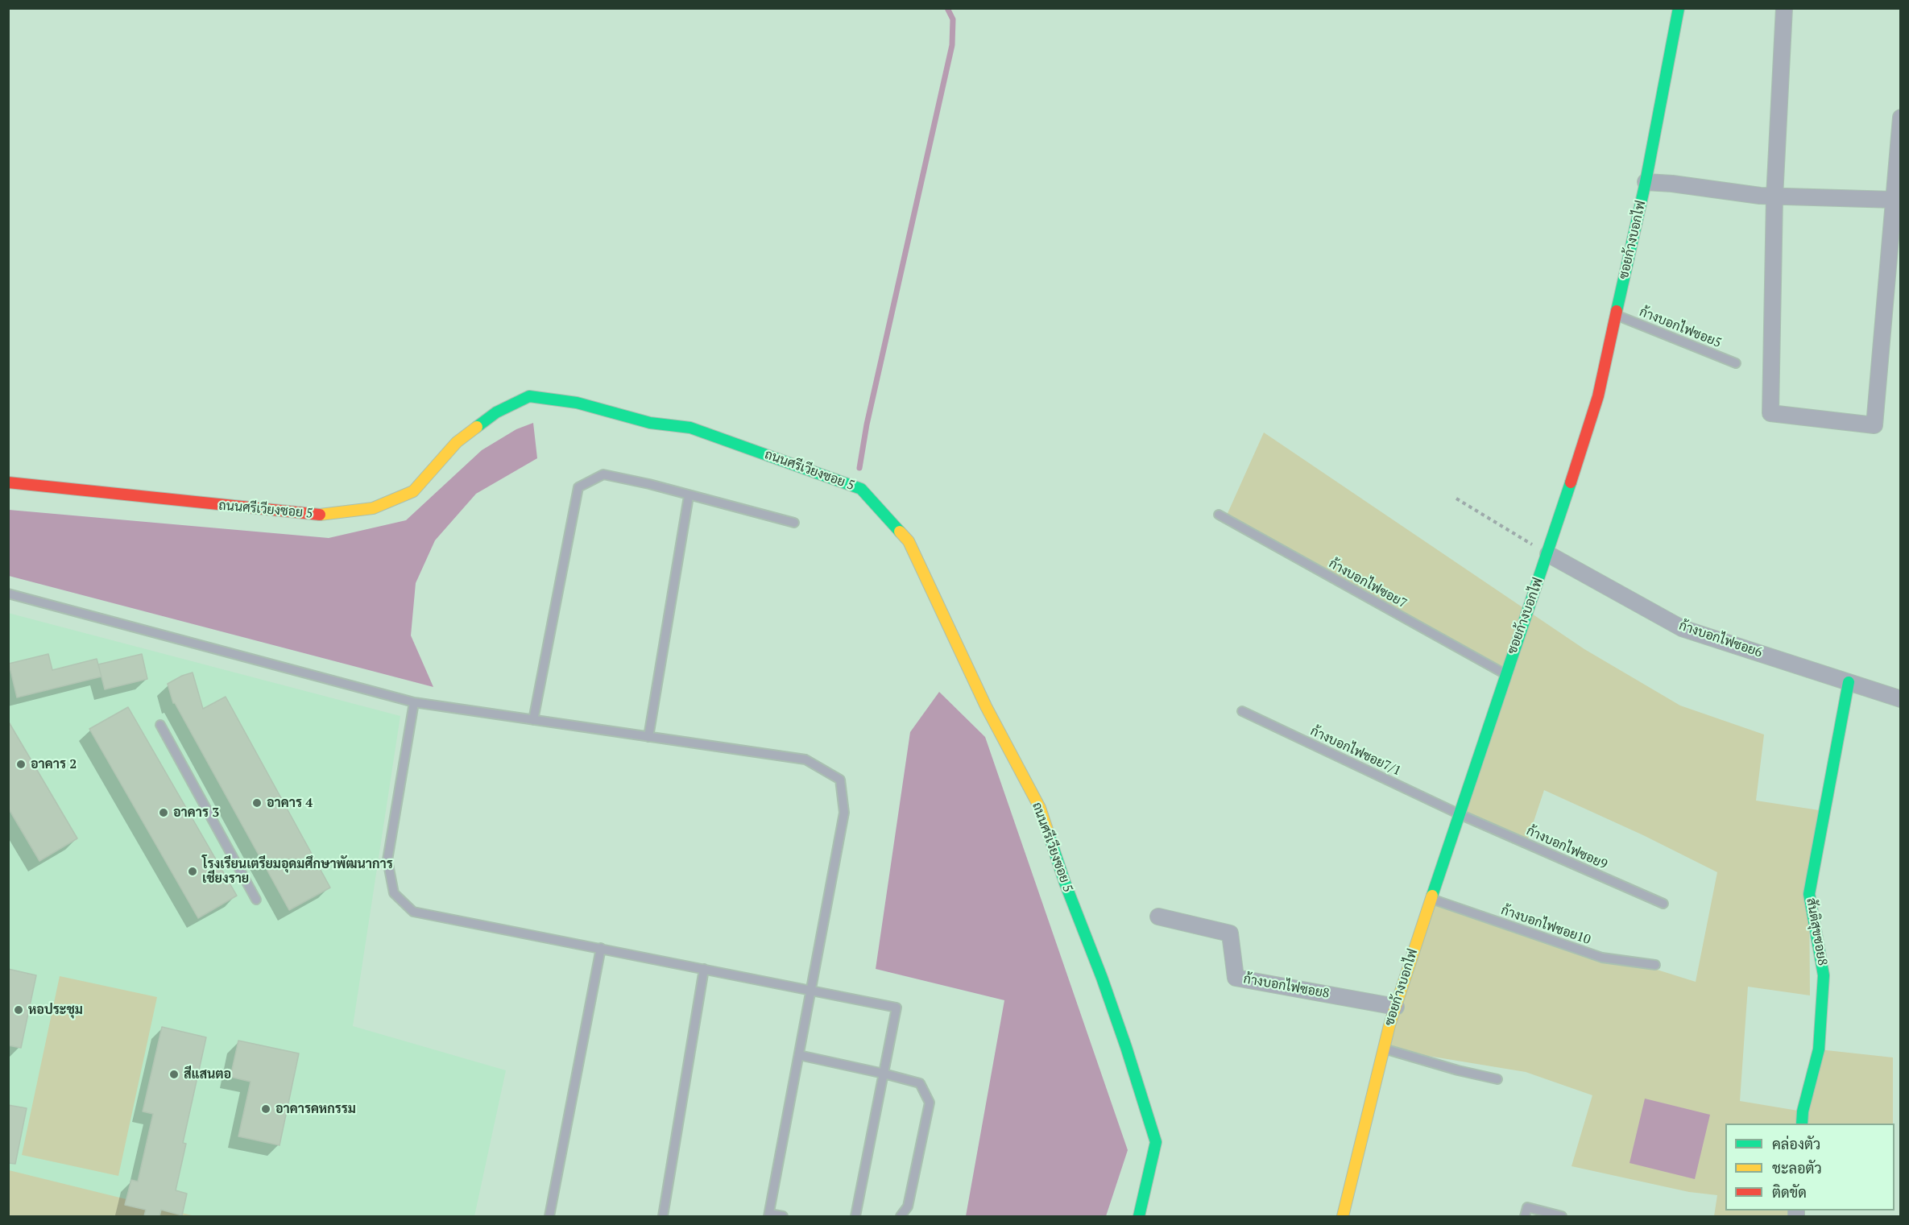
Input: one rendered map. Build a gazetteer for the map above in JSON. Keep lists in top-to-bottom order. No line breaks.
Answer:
{"streets":{"street":["ซอยก้างบอกไฟ","ถนนศรีเวียงซอย 5","ก้างบอกไฟซอย6","สันติสุขซอย8","ก้างบอกไฟซอย8"],"lane":["ก้างบอกไฟซอย5","ก้างบอกไฟซอย7","ก้างบอกไฟซอย7/1","ก้างบอกไฟซอย9","ก้างบอกไฟซอย10"]},"crossings":[["ซอยก้างบอกไฟ","ก้างบอกไฟซอย5"],["ซอยก้างบอกไฟ","ก้างบอกไฟซอย7"],["ซอยก้างบอกไฟ","ก้างบอกไฟซอย6"],["ซอยก้างบอกไฟ","ก้างบอกไฟซอย7/1"],["ซอยก้างบอกไฟ","ก้างบอกไฟซอย9"],["ซอยก้างบอกไฟ","ก้างบอกไฟซอย10"],["ซอยก้างบอกไฟ","ก้างบอกไฟซอย8"],["ก้างบอกไฟซอย6","สันติสุขซอย8"],["ก้างบอกไฟซอย7/1","ก้างบอกไฟซอย9"]],"places":["อาคาร 2","อาคาร 4","อาคาร 3","โรงเรียนเตรียมอุดมศึกษาพัฒนาการ เชียงราย","หอประชุม","สีแสนตอ","อาคารคหกรรม"],"legend":["คล่องตัว","ชะลอตัว","ติดขัด"]}
